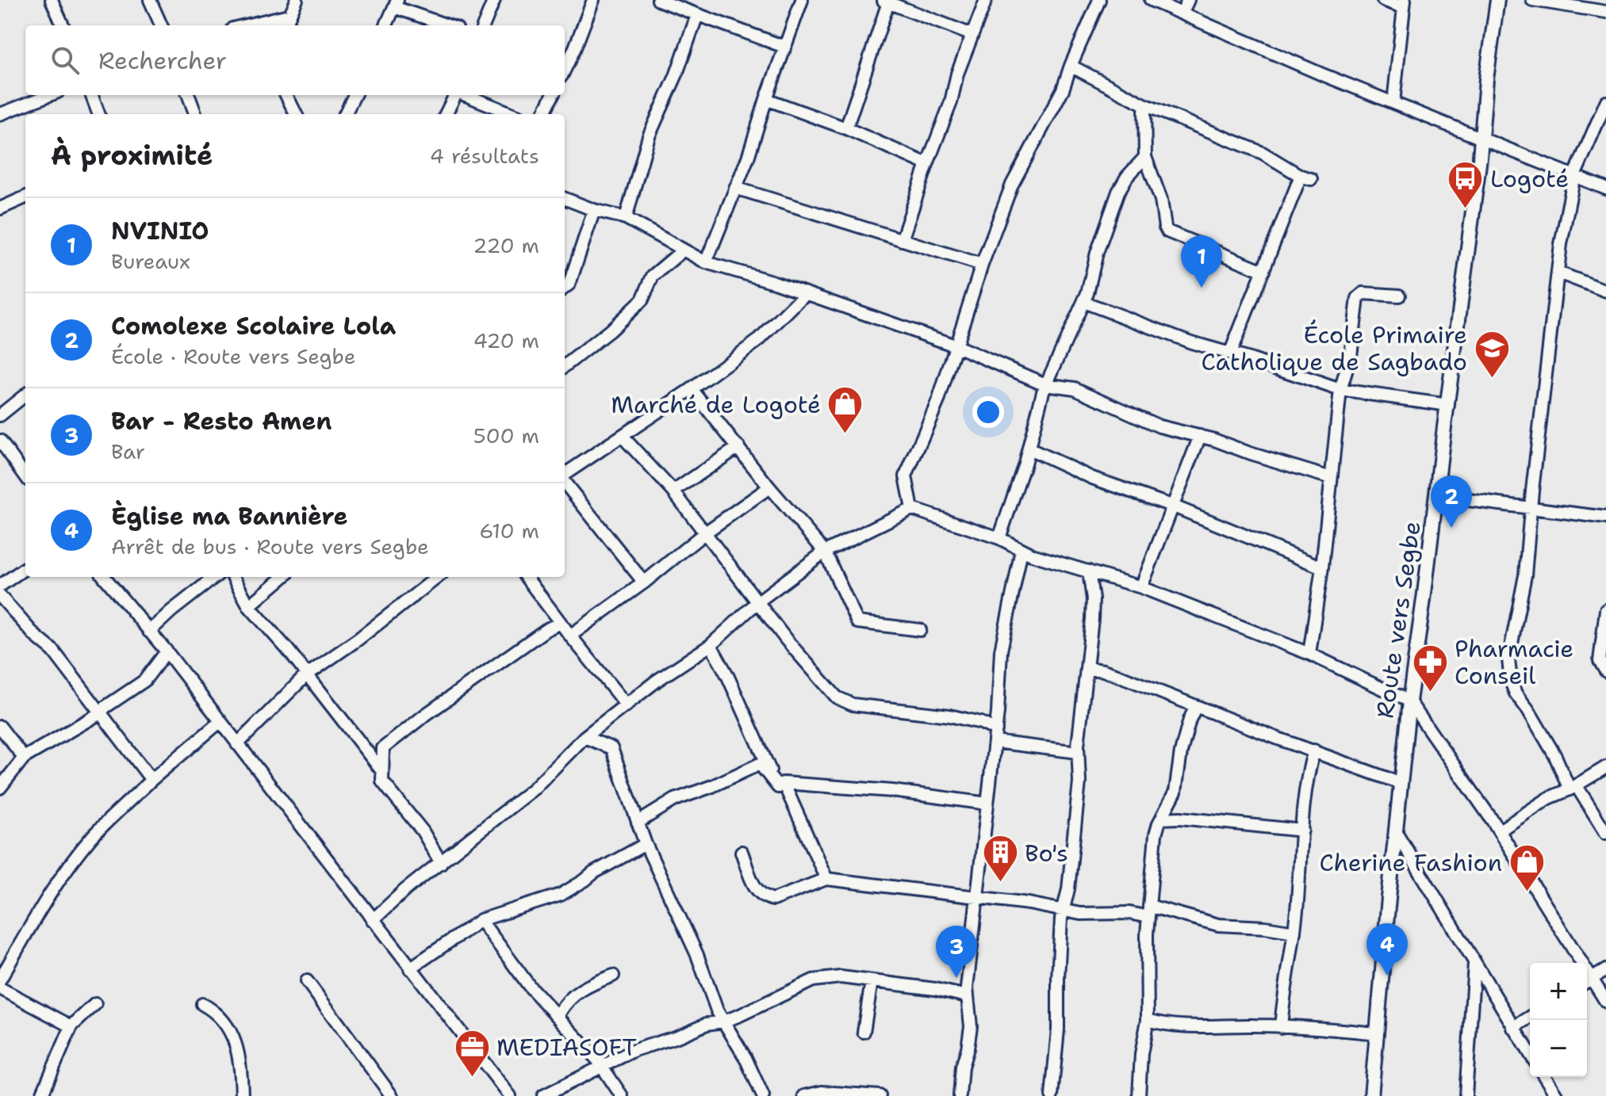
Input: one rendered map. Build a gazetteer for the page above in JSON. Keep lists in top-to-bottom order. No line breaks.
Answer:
{"streets":{"main road":["Route vers Segbe"]},"places":{"bus stop":["Logoté"],"school or university":["École Primaire Catholique de Sagbado"],"shop":["Marché de Logoté","Cherine Fashion"],"pharmacy":["Pharmacie Conseil"],"building":["Bo's"],"office":["MEDIASOFT"]},"page":{"search":"Rechercher","heading":["À proximité","4 résultats"],"list":[{"mark":"1","name":"NVINIO","note":"Bureaux","value":"220 m"},{"mark":"2","name":"Comolexe Scolaire Lola","note":"École · Route vers Segbe","value":"420 m"},{"mark":"3","name":"Bar - Resto Amen","note":"Bar","value":"500 m"},{"mark":"4","name":"Èglise ma Bannière","note":"Arrêt de bus · Route vers Segbe","value":"610 m"}],"pins":["1","2","4","3"],"map_buttons":["+","−"]}}
